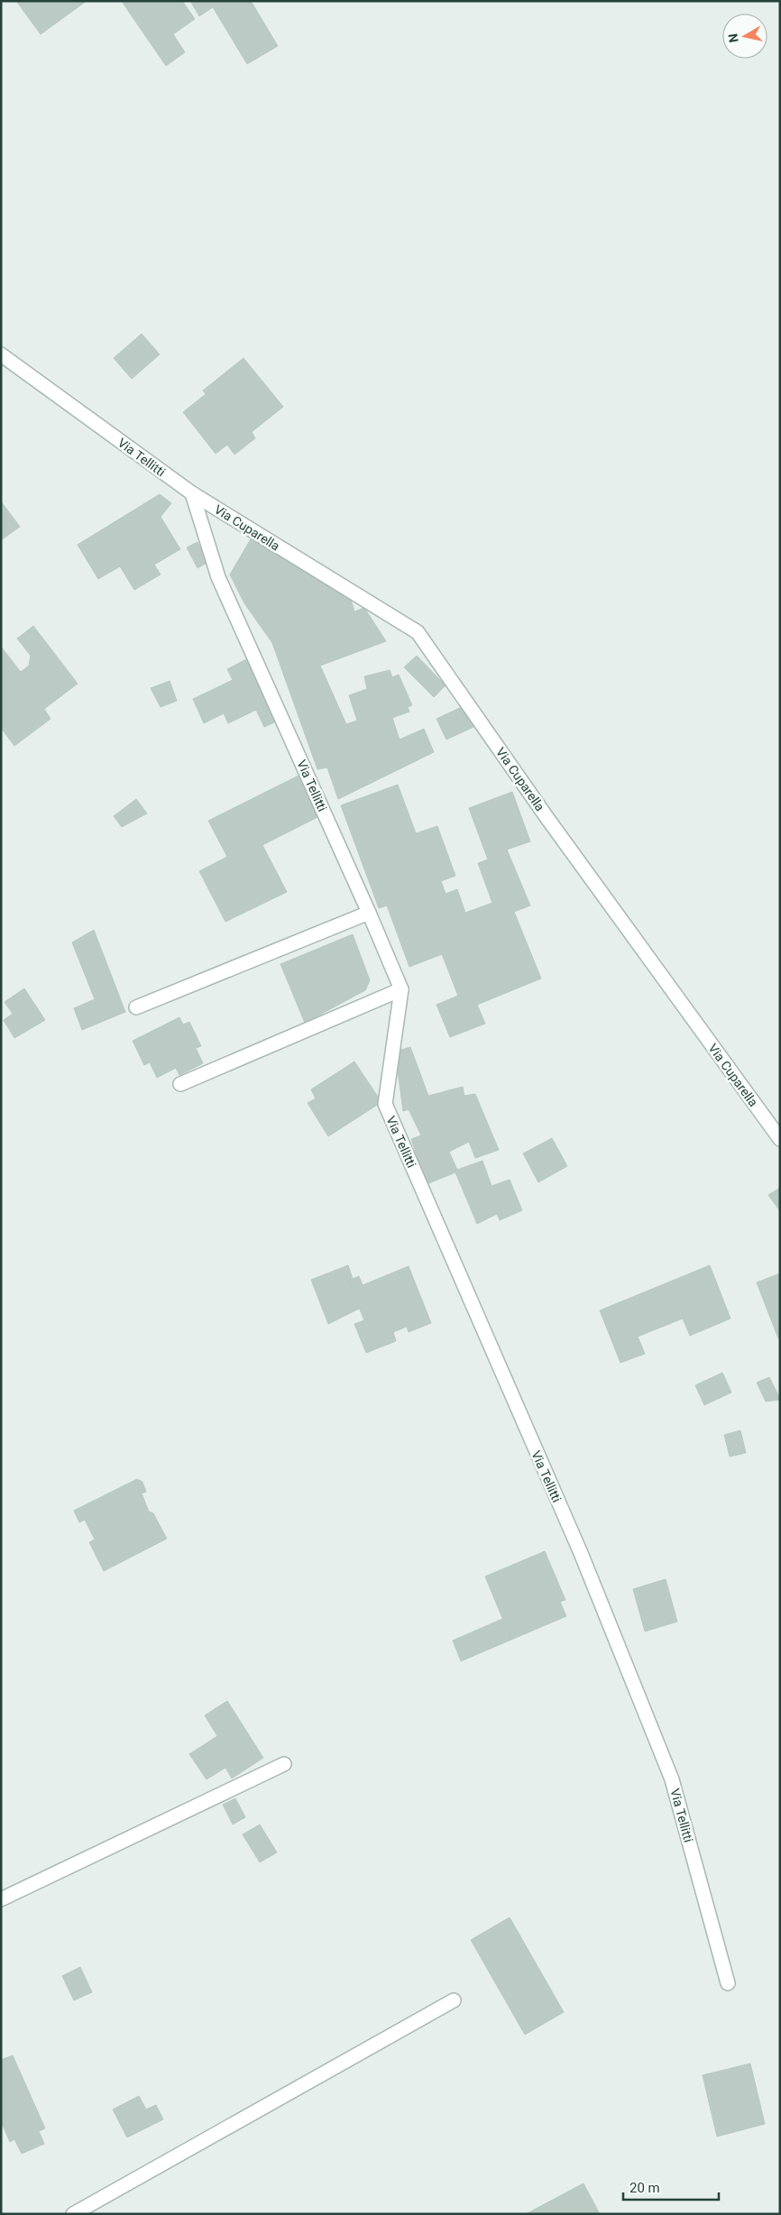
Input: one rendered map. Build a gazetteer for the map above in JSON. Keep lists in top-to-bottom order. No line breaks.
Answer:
{"streets":{"street":["Via Tellitti","Via Cuparella"]},"crossings":[["Via Tellitti","Via Cuparella"]],"scale_bar":"20 m","north":"left"}
